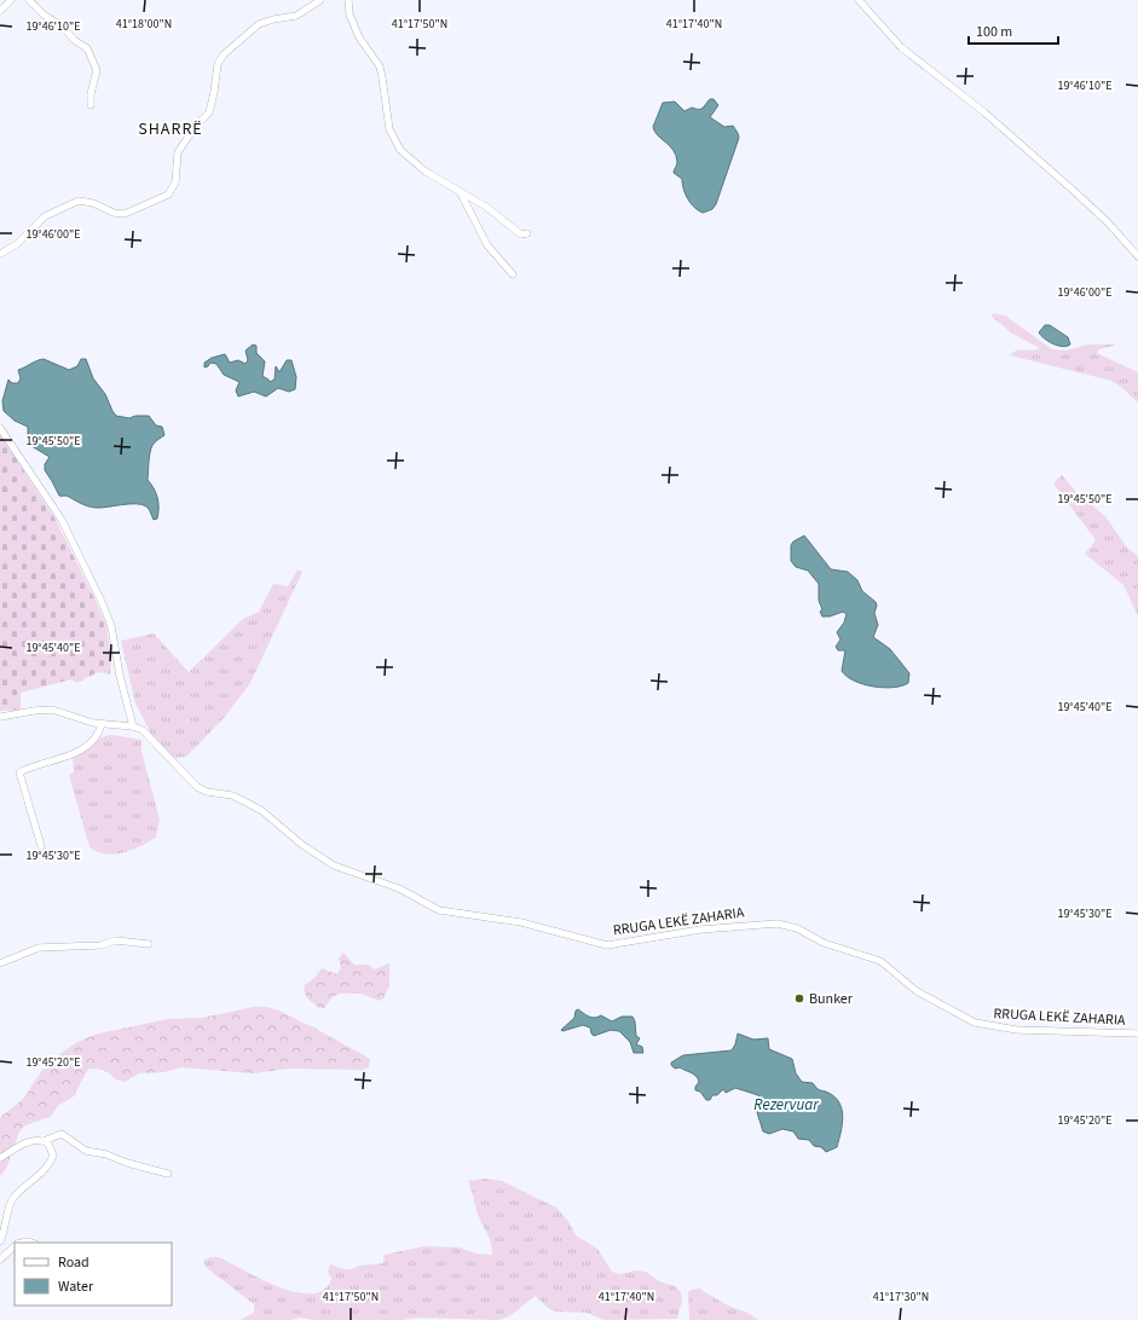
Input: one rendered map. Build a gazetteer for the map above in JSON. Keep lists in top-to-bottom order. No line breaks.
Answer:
{"streets":{"street":["RRUGA LEKË ZAHARIA"]},"districts":["SHARRË"],"water":["Rezervuar"],"places":["Bunker"],"legend":["Road","Water"],"scale_bar":"100 m","coordinates":["41°18'00\"N","41°17'50\"N","41°17'40\"N","19°46'10\"E","19°46'00\"E","19°45'50\"E","19°45'40\"E","19°45'30\"E","19°45'20\"E","41°17'30\"N"]}
